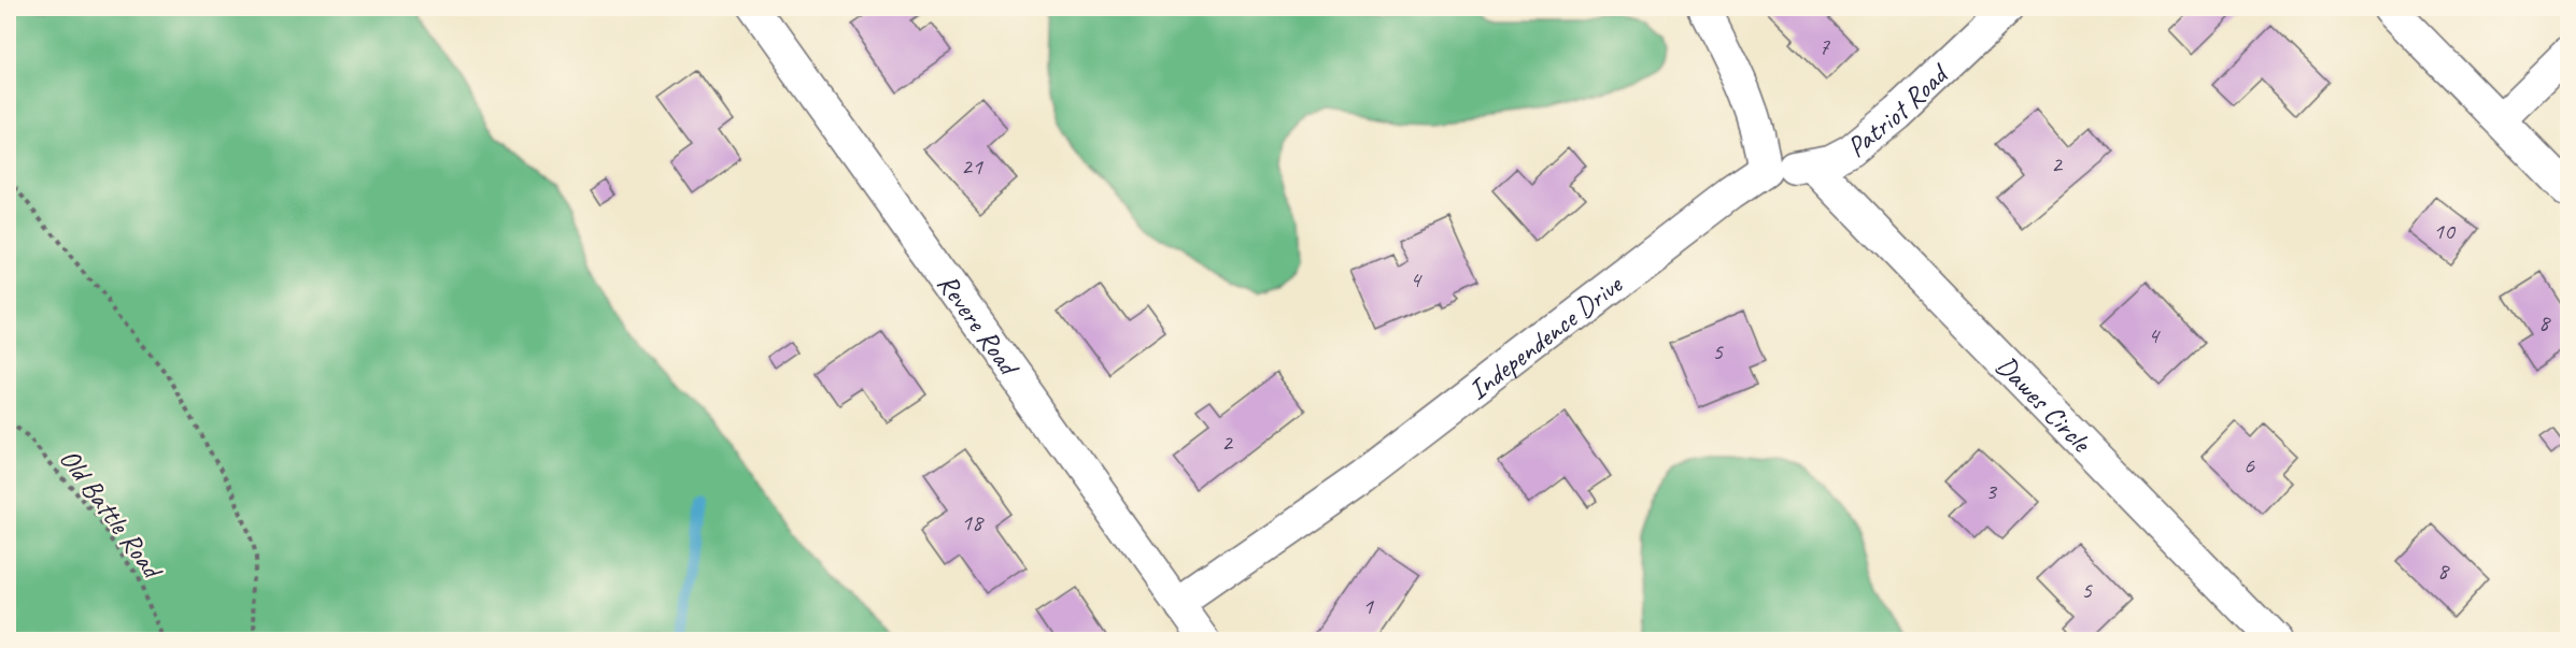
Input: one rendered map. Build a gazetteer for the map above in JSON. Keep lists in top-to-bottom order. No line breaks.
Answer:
{"streets":{"street":["Patriot Road","Revere Road","Independence Drive","Dawes Circle"],"path":["Old Battle Road"]},"crossings":[["Patriot Road","Independence Drive"],["Patriot Road","Dawes Circle"],["Revere Road","Independence Drive"]],"house_numbers":["7","2","21","10","4","8","4","5","2","6","3","18","8","5","1"]}
